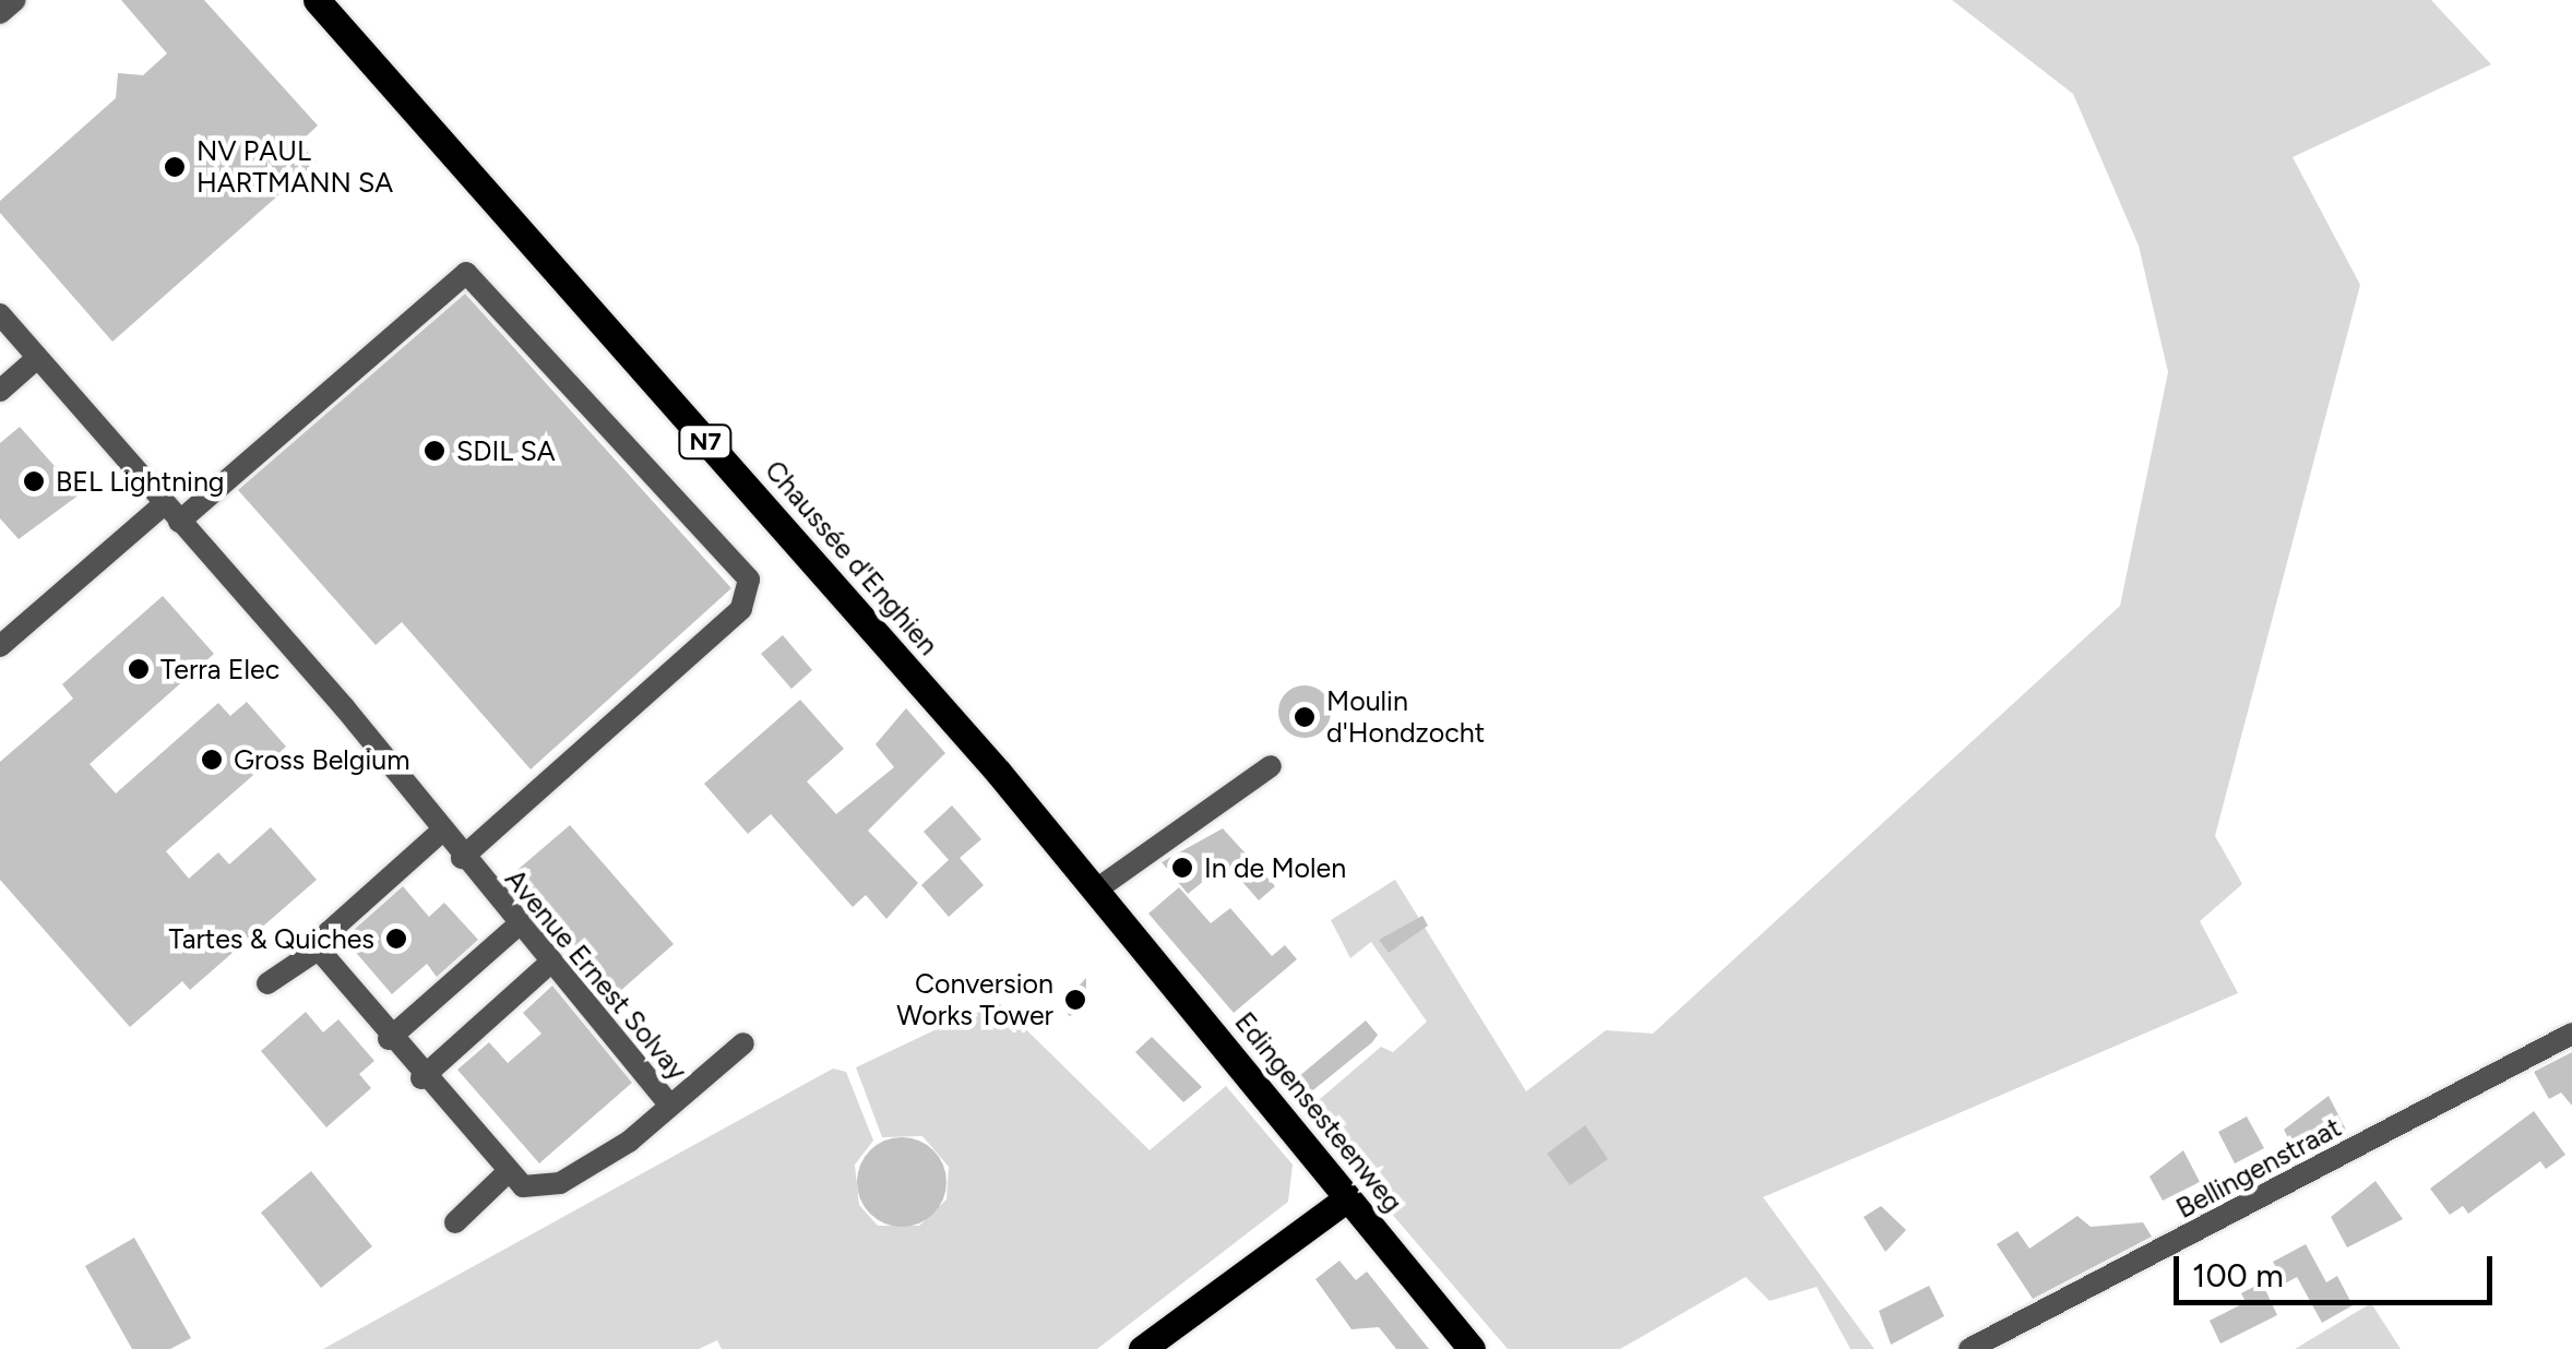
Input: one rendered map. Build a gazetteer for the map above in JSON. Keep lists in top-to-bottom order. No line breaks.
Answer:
{"streets":{"main road":["N7","Chaussée d'Enghien","Edingensesteenweg"],"street":["Avenue Ernest Solvay","Bellingenstraat"]},"crossings":[["Chaussée d'Enghien","Edingensesteenweg"]],"places":["NV PAUL HARTMANN SA","SDIL SA","BEL Lightning","Terra Elec","Moulin d'Hondzocht","Gross Belgium","In de Molen","Tartes & Quiches","Conversion Works Tower"],"scale_bar":"100 m"}
